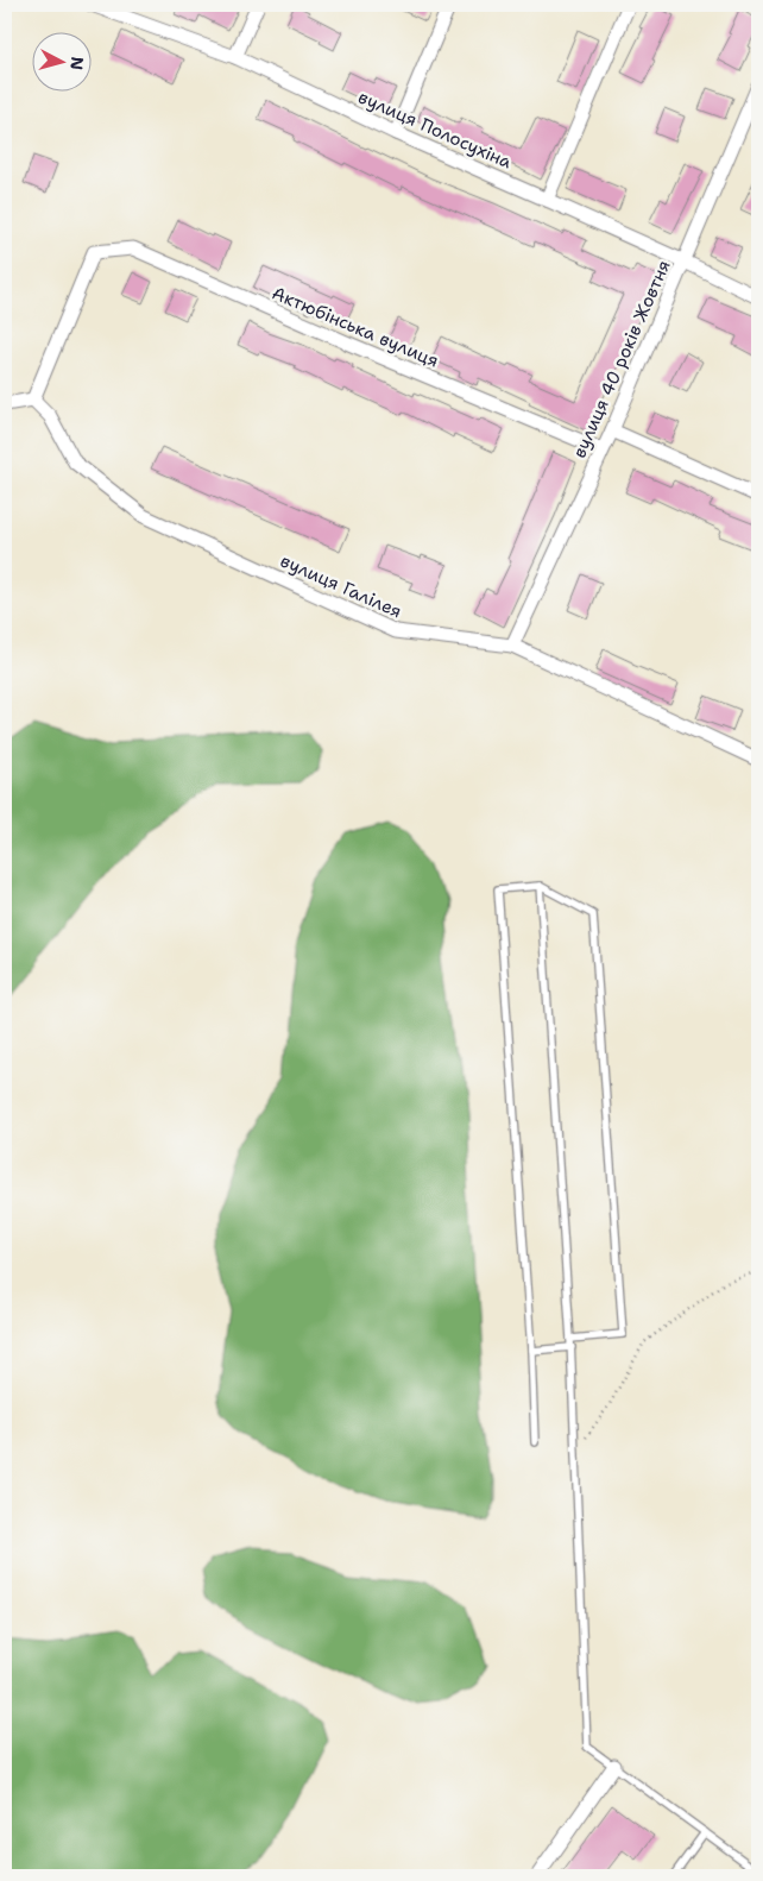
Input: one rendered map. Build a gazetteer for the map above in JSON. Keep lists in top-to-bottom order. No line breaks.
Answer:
{"streets":{"street":["вулиця Полосухіна","Актюбінська вулиця","вулиця 40 років Жовтня","вулиця Галілея"]},"crossings":[["вулиця Полосухіна","вулиця 40 років Жовтня"],["Актюбінська вулиця","вулиця 40 років Жовтня"],["Актюбінська вулиця","вулиця Галілея"],["вулиця 40 років Жовтня","вулиця Галілея"]],"north":"right"}
